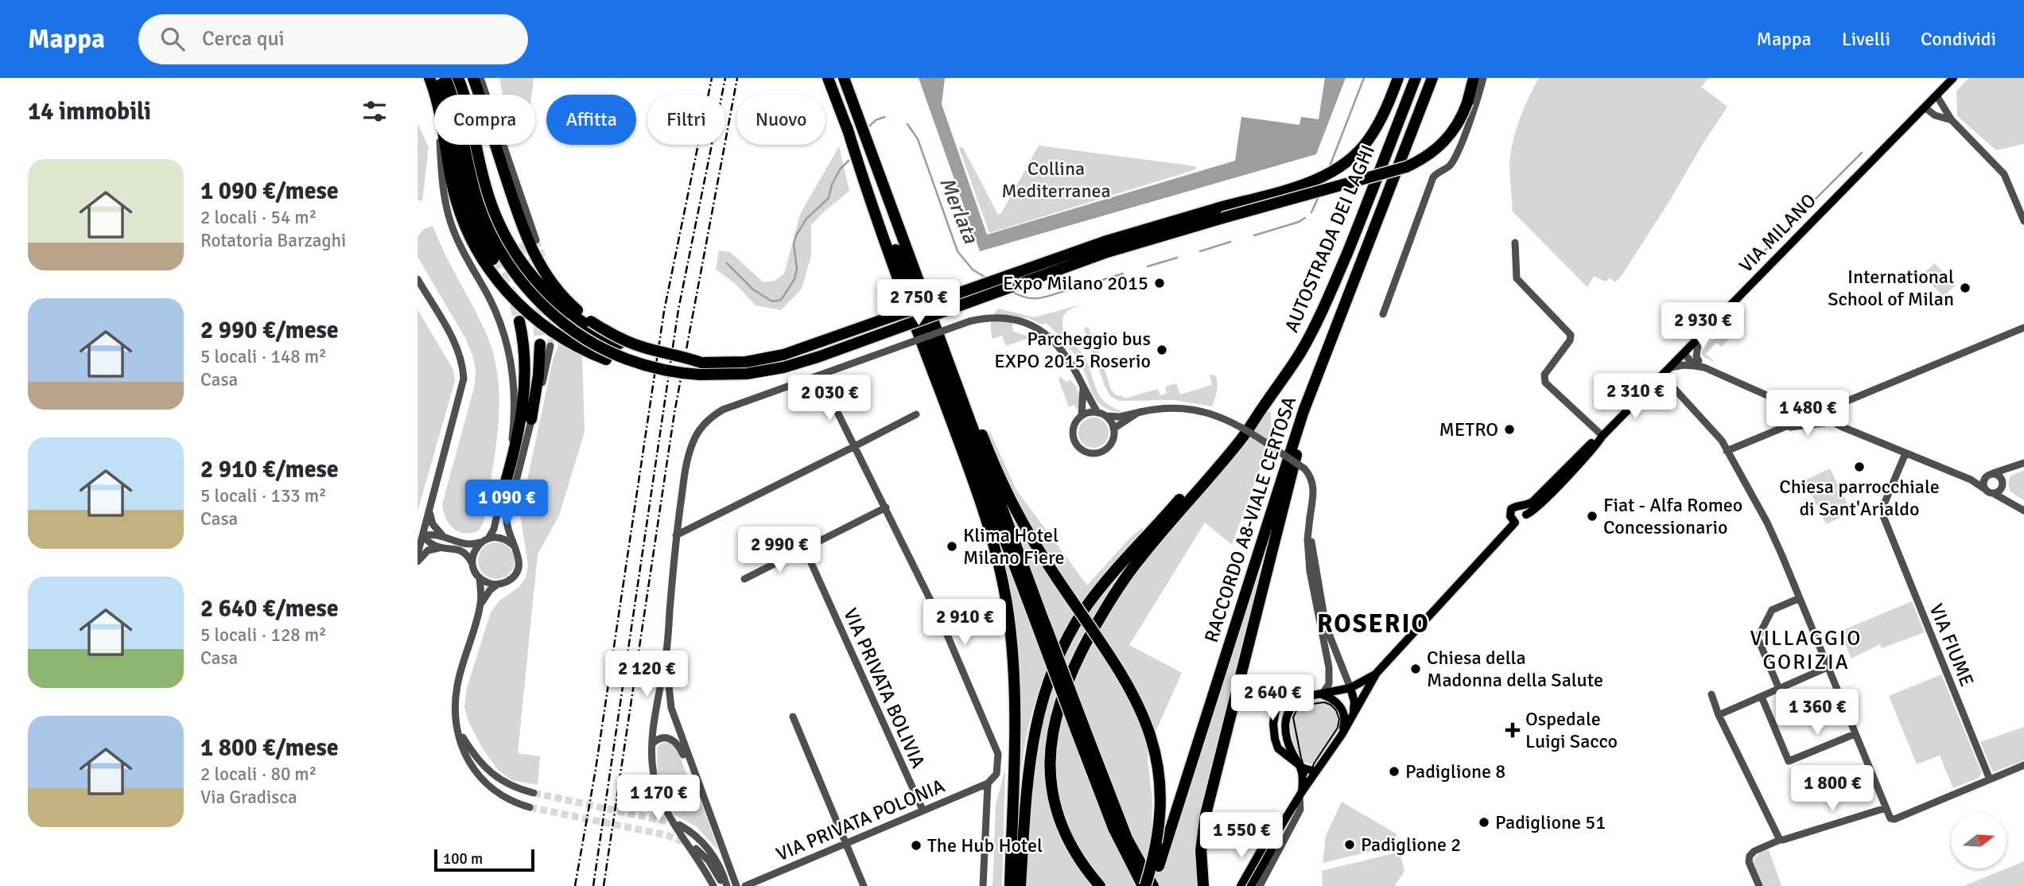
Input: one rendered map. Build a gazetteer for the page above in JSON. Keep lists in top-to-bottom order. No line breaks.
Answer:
{"streets":{"highway":["AUTOSTRADA DEI LAGHI","RACCORDO A8-VIALE CERTOSA"],"main road":["VIA MILANO"],"street":["VIA FIUME","VIA PRIVATA BOLIVIA","VIA PRIVATA POLONIA"]},"crossings":[["AUTOSTRADA DEI LAGHI","RACCORDO A8-VIALE CERTOSA"],["VIA PRIVATA BOLIVIA","VIA PRIVATA POLONIA"]],"districts":["ROSERIO","VILLAGGIO GORIZIA"],"water":["Merlata"],"parks":["Collina Mediterranea"],"places":{"other":["Expo Milano 2015","International School of Milan","Parcheggio bus EXPO 2015 Roserio","METRO","Chiesa parrocchiale di Sant'Arialdo","Fiat - Alfa Romeo Concessionario","Klima Hotel Milano Fiere","Chiesa della Madonna della Salute","Padiglione 8","Padiglione 51","Padiglione 2","The Hub Hotel"],"health":["Ospedale Luigi Sacco"]},"scale_bar":"100 m","north":"right","page":{"header":"Mappa","search":"Cerca qui","nav":["Mappa","Livelli","Condividi"],"heading":"14 immobili","chip":["Compra","Affitta","Filtri","Nuovo"],"list":[{"name":"1 090 €/mese","note":"2 locali · 54 m² · Rotatoria Barzaghi"},{"name":"2 990 €/mese","note":"5 locali · 148 m² · Casa"},{"name":"2 910 €/mese","note":"5 locali · 133 m² · Casa"},{"name":"2 640 €/mese","note":"5 locali · 128 m² · Casa"},{"name":"1 800 €/mese","note":"2 locali · 80 m² · Via Gradisca"}],"price":["2 750 €","2 930 €","2 310 €","2 030 €","1 480 €","1 090 €","2 990 €","2 910 €","2 120 €","2 640 €","1 360 €","1 800 €","1 170 €","1 550 €"],"scale":"100 m"}}
